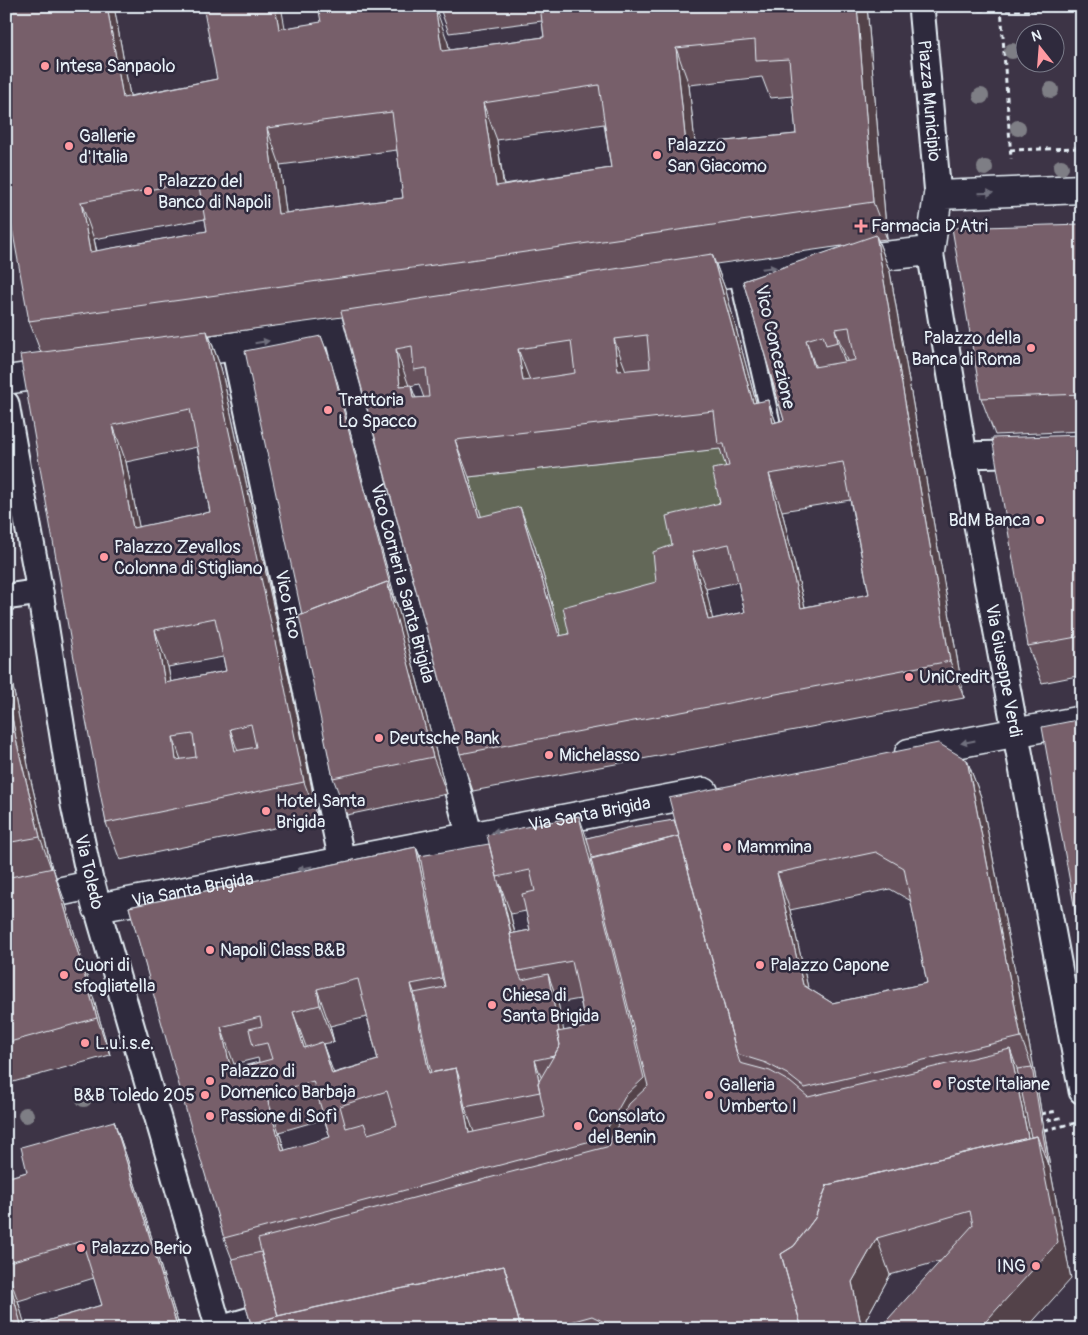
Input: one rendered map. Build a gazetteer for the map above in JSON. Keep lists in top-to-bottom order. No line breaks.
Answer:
{"streets":{"street":["Piazza Municipio","Vico Corrieri a Santa Brigida","Vico Fico","Via Giuseppe Verdi","Via Santa Brigida","Via Toledo"],"lane":["Vico Concezione"]},"crossings":[["Piazza Municipio","Via Giuseppe Verdi"],["Vico Corrieri a Santa Brigida","Via Santa Brigida"],["Vico Fico","Via Santa Brigida"],["Via Santa Brigida","Via Toledo"]],"one_way":["Via Santa Brigida"],"places":{"other":["Intesa Sanpaolo","Gallerie d'Italia","Palazzo San Giacomo","Palazzo del Banco di Napoli","Palazzo della Banca di Roma","Trattoria Lo Spacco","BdM Banca","Palazzo Zevallos Colonna di Stigliano","UniCredit","Deutsche Bank","Michelasso","Hotel Santa Brigida","Mammina","Napoli Class B&B","Palazzo Capone","Cuori di sfogliatella","Chiesa di Santa Brigida","L.u.i.s.e.","Palazzo di Domenico Barbaja","Poste Italiane","B&B Toledo 205","Galleria Umberto I","Passione di Sofì","Consolato del Benin","Palazzo Berio","ING"],"health":["Farmacia D'Atri"]},"north":"top"}
